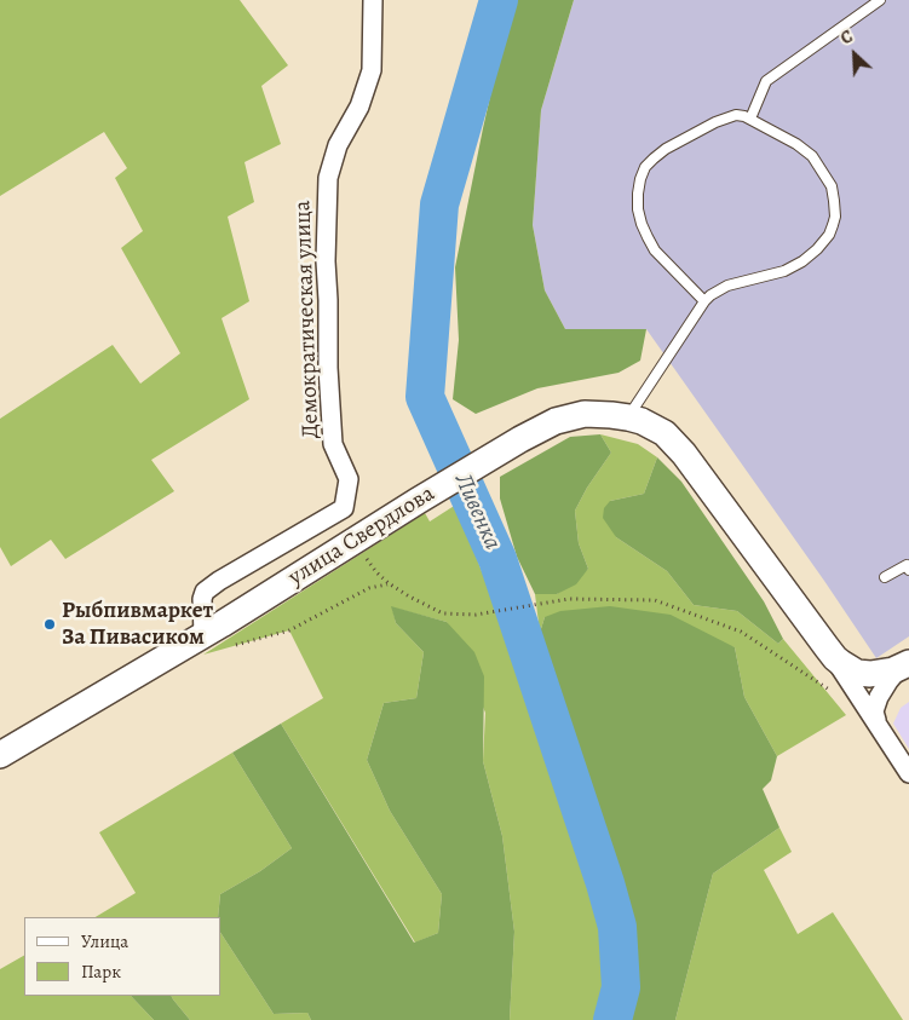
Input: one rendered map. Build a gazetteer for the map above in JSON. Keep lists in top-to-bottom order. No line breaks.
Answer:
{"streets":{"street":["Демократическая улица","улица Свердлова"]},"crossings":[["Демократическая улица","улица Свердлова"]],"water":["Ливенка"],"places":["Рыбпивмаркет За Пивасиком"],"legend":["Улица","Парк"],"north":"top left"}
